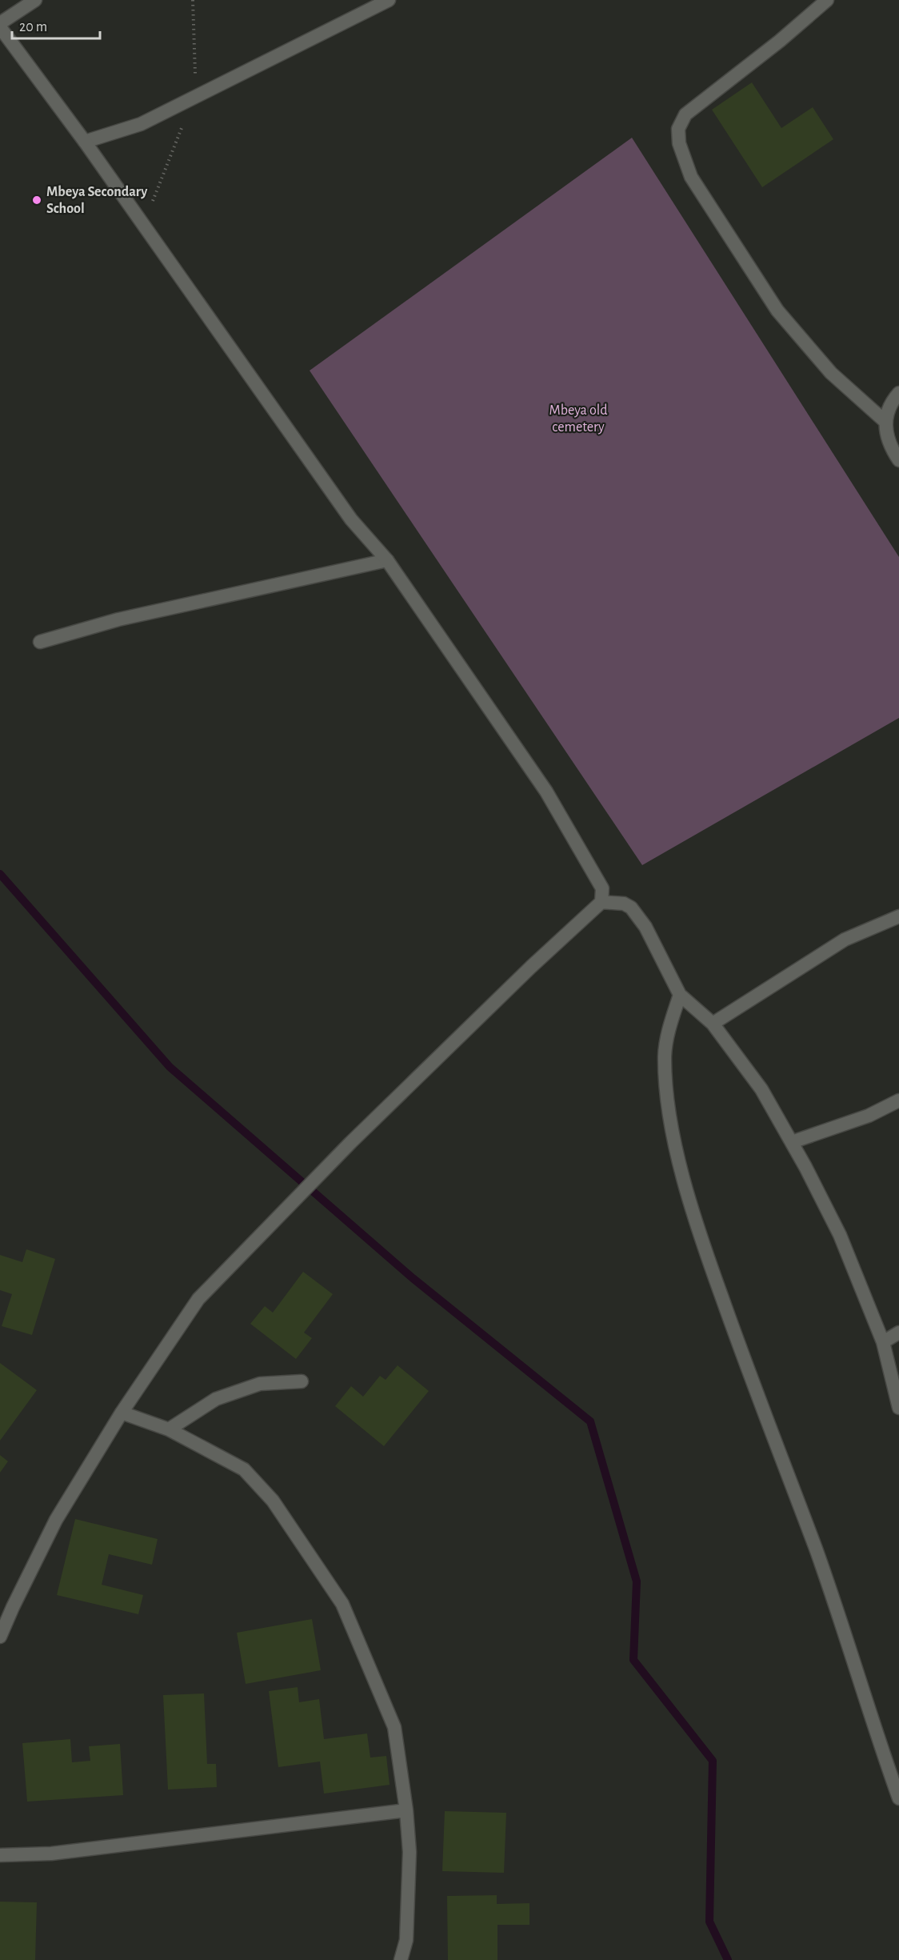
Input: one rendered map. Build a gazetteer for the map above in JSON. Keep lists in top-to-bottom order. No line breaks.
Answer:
{"parks":["Mbeya old cemetery"],"places":["Mbeya Secondary School"],"scale_bar":"20 m"}
